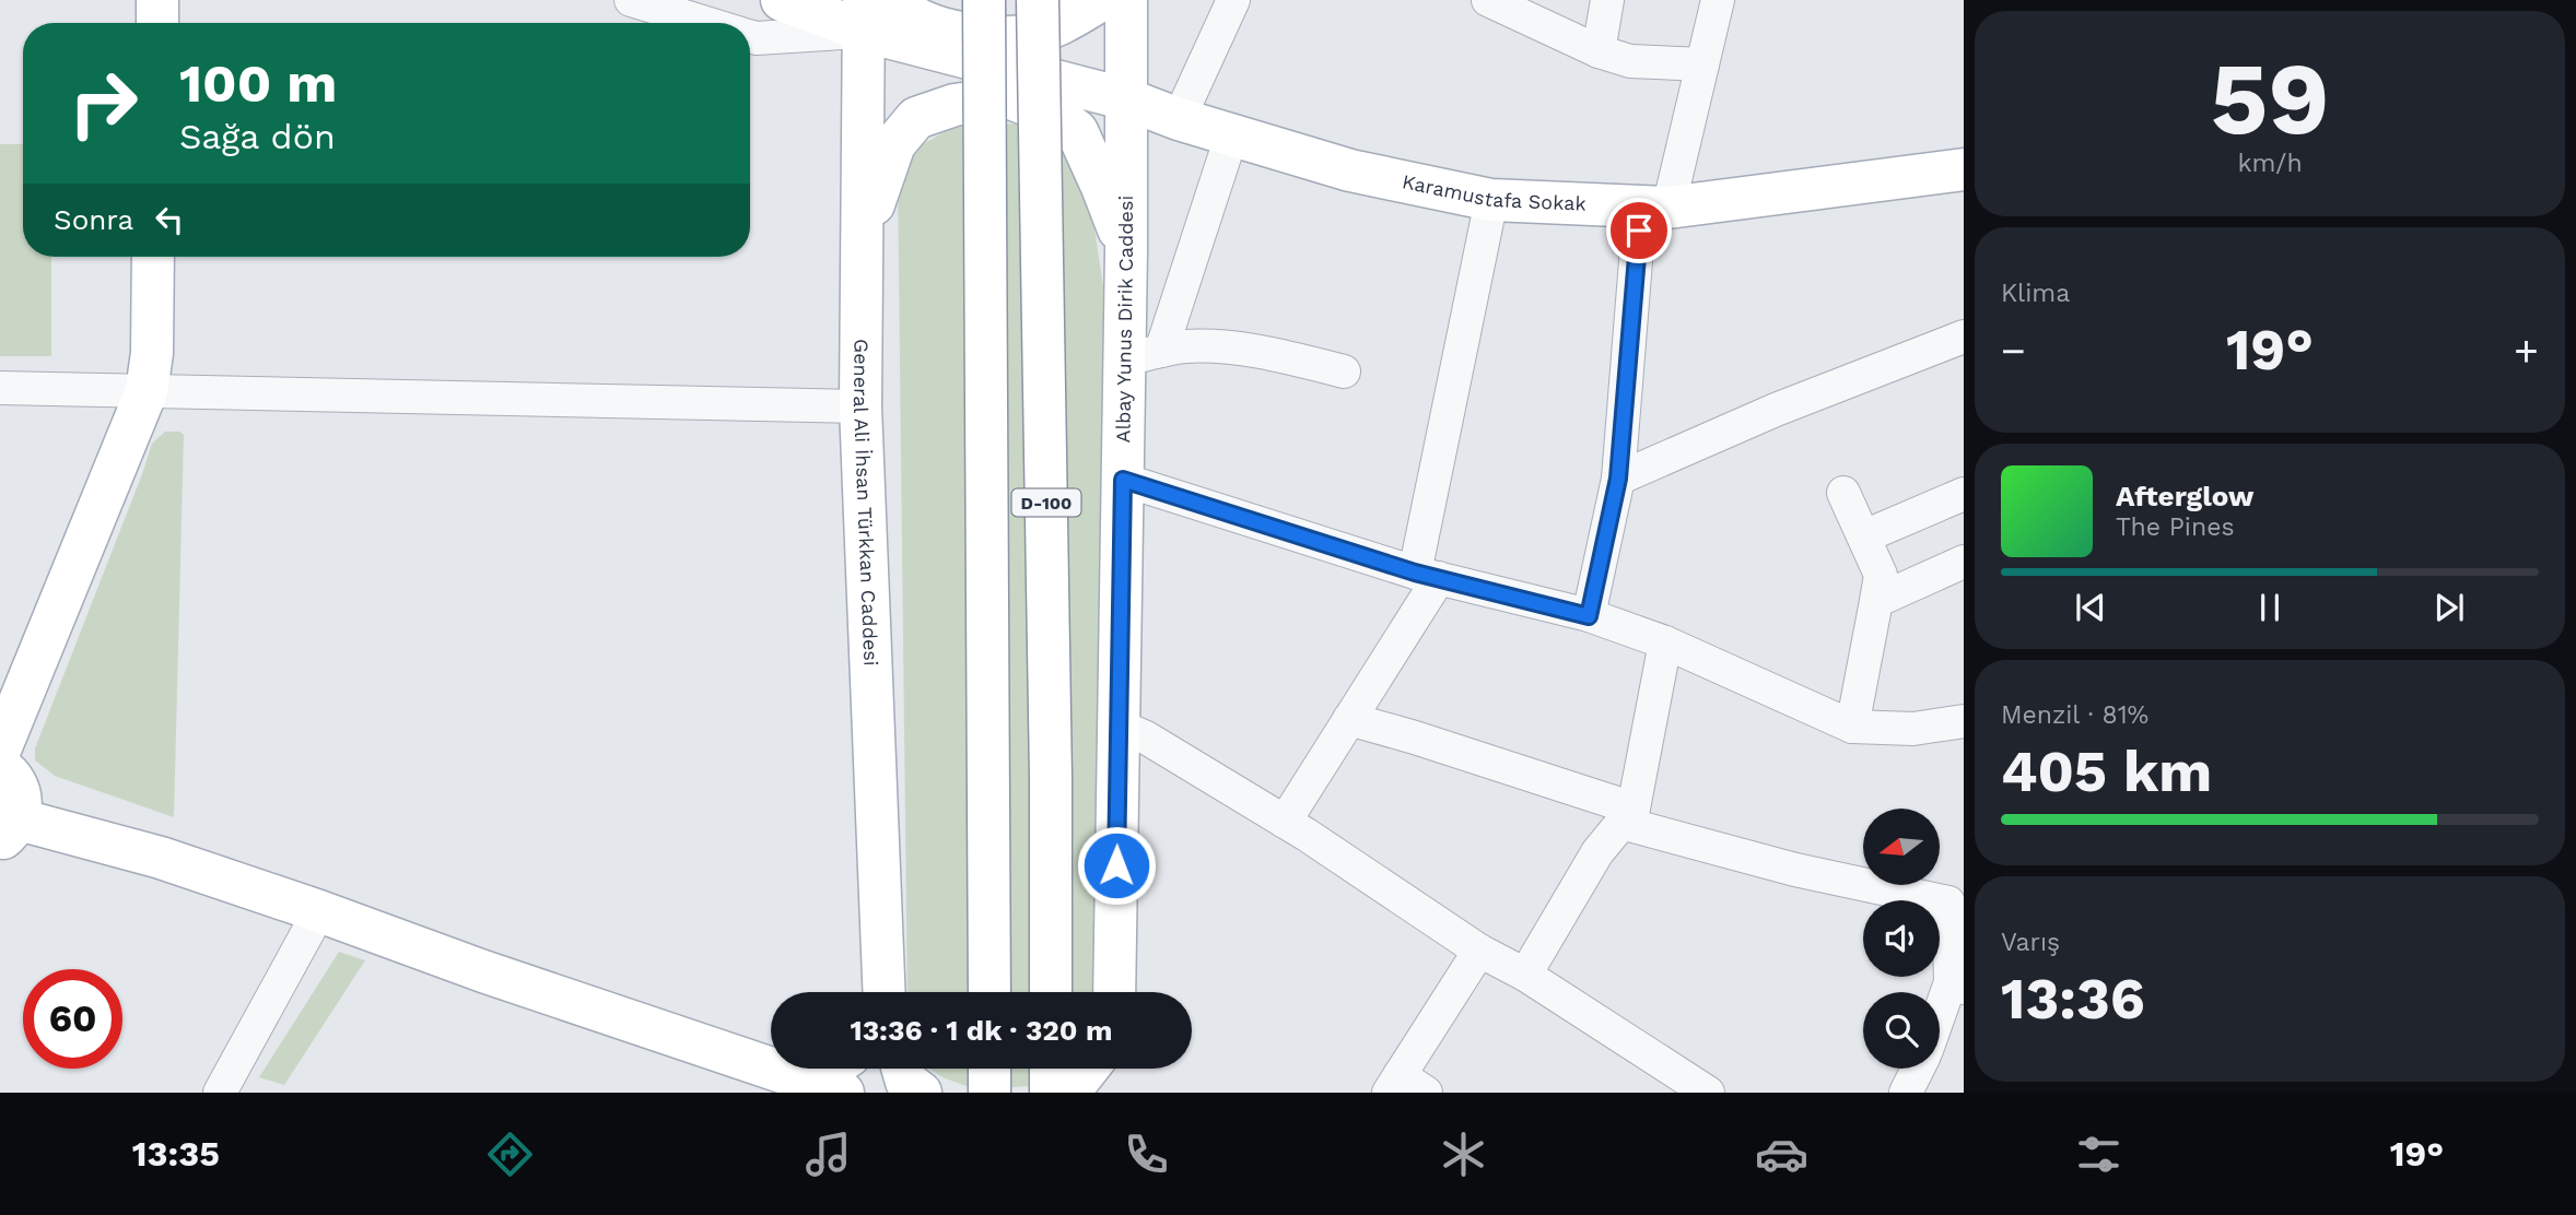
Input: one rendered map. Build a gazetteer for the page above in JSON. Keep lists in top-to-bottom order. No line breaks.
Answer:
{"streets":{"main road":["Karamustafa Sokak","Albay Yunus Dirik Caddesi","General Ali İhsan Türkkan Caddesi","D-100"]},"crossings":[["Karamustafa Sokak","Albay Yunus Dirik Caddesi"],["Karamustafa Sokak","General Ali İhsan Türkkan Caddesi"]],"north":"left","page":{"tile":[["59","km/h"],"Klima",["Menzil · 81%","405 km"],["Varış","13:36"]],"turn":["100 m","Sağa dön"],"then":"Sonra","heat":["−","19°","+"],"song":["Afterglow","The Pines"],"limit":"60","trip":"13:36 · 1 dk · 320 m","tabs":["13:35","19°"]}}
